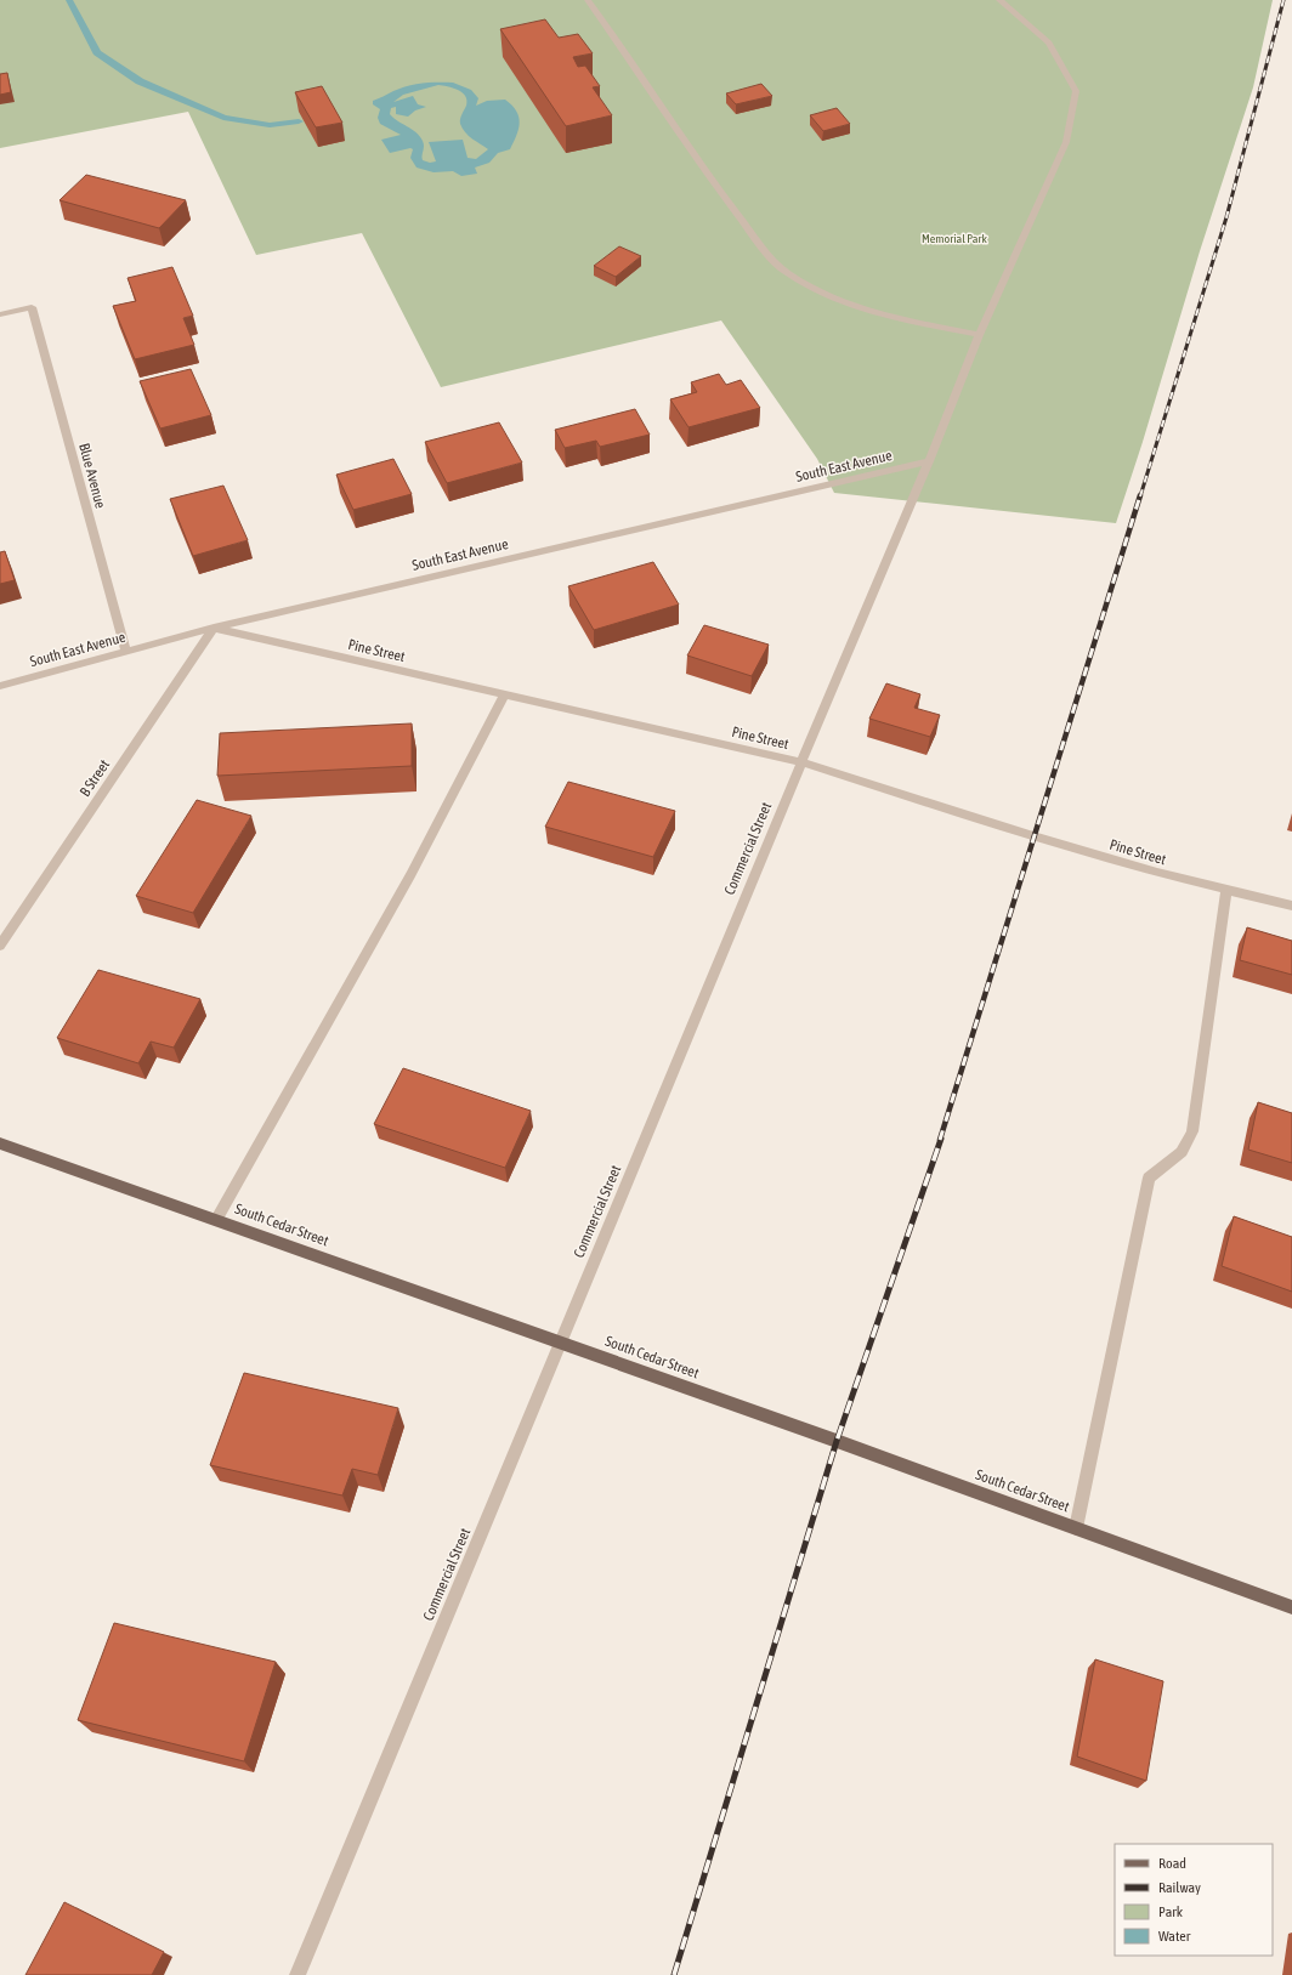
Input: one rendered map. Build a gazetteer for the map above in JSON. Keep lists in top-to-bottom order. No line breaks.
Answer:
{"streets":{"main road":["South Cedar Street"],"street":["South East Avenue","Blue Avenue","Pine Street","B Street","Commercial Street"]},"crossings":[["South East Avenue","Blue Avenue"],["South East Avenue","Pine Street"],["South East Avenue","B Street"],["South East Avenue","Commercial Street"],["Pine Street","B Street"],["Pine Street","Commercial Street"],["Commercial Street","South Cedar Street"]],"parks":["Memorial Park"],"legend":["Road","Railway","Park","Water"]}
